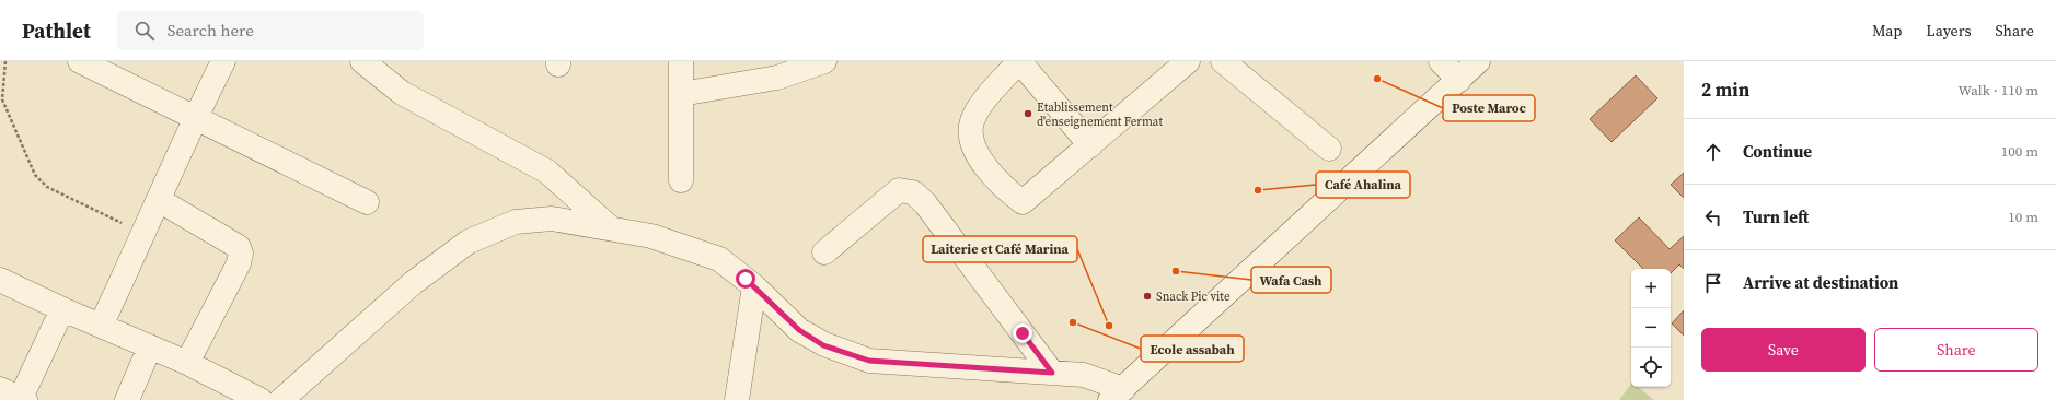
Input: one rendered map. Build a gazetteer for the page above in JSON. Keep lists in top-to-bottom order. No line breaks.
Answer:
{"places":["Poste Maroc","Etablissement d'enseignement Fermat","Café Ahalina","Wafa Cash","Snack Pic vite","Ecole assabah","Laiterie et Café Marina"],"page":{"header":"Pathlet","search":"Search here","nav":["Map","Layers","Share"],"heading":["2 min","Walk · 110 m"],"list":[["Continue","100 m"],["Turn left","10 m"],"Arrive at destination"],"map_buttons":["+","−"],"buttons":["Save","Share"]}}
